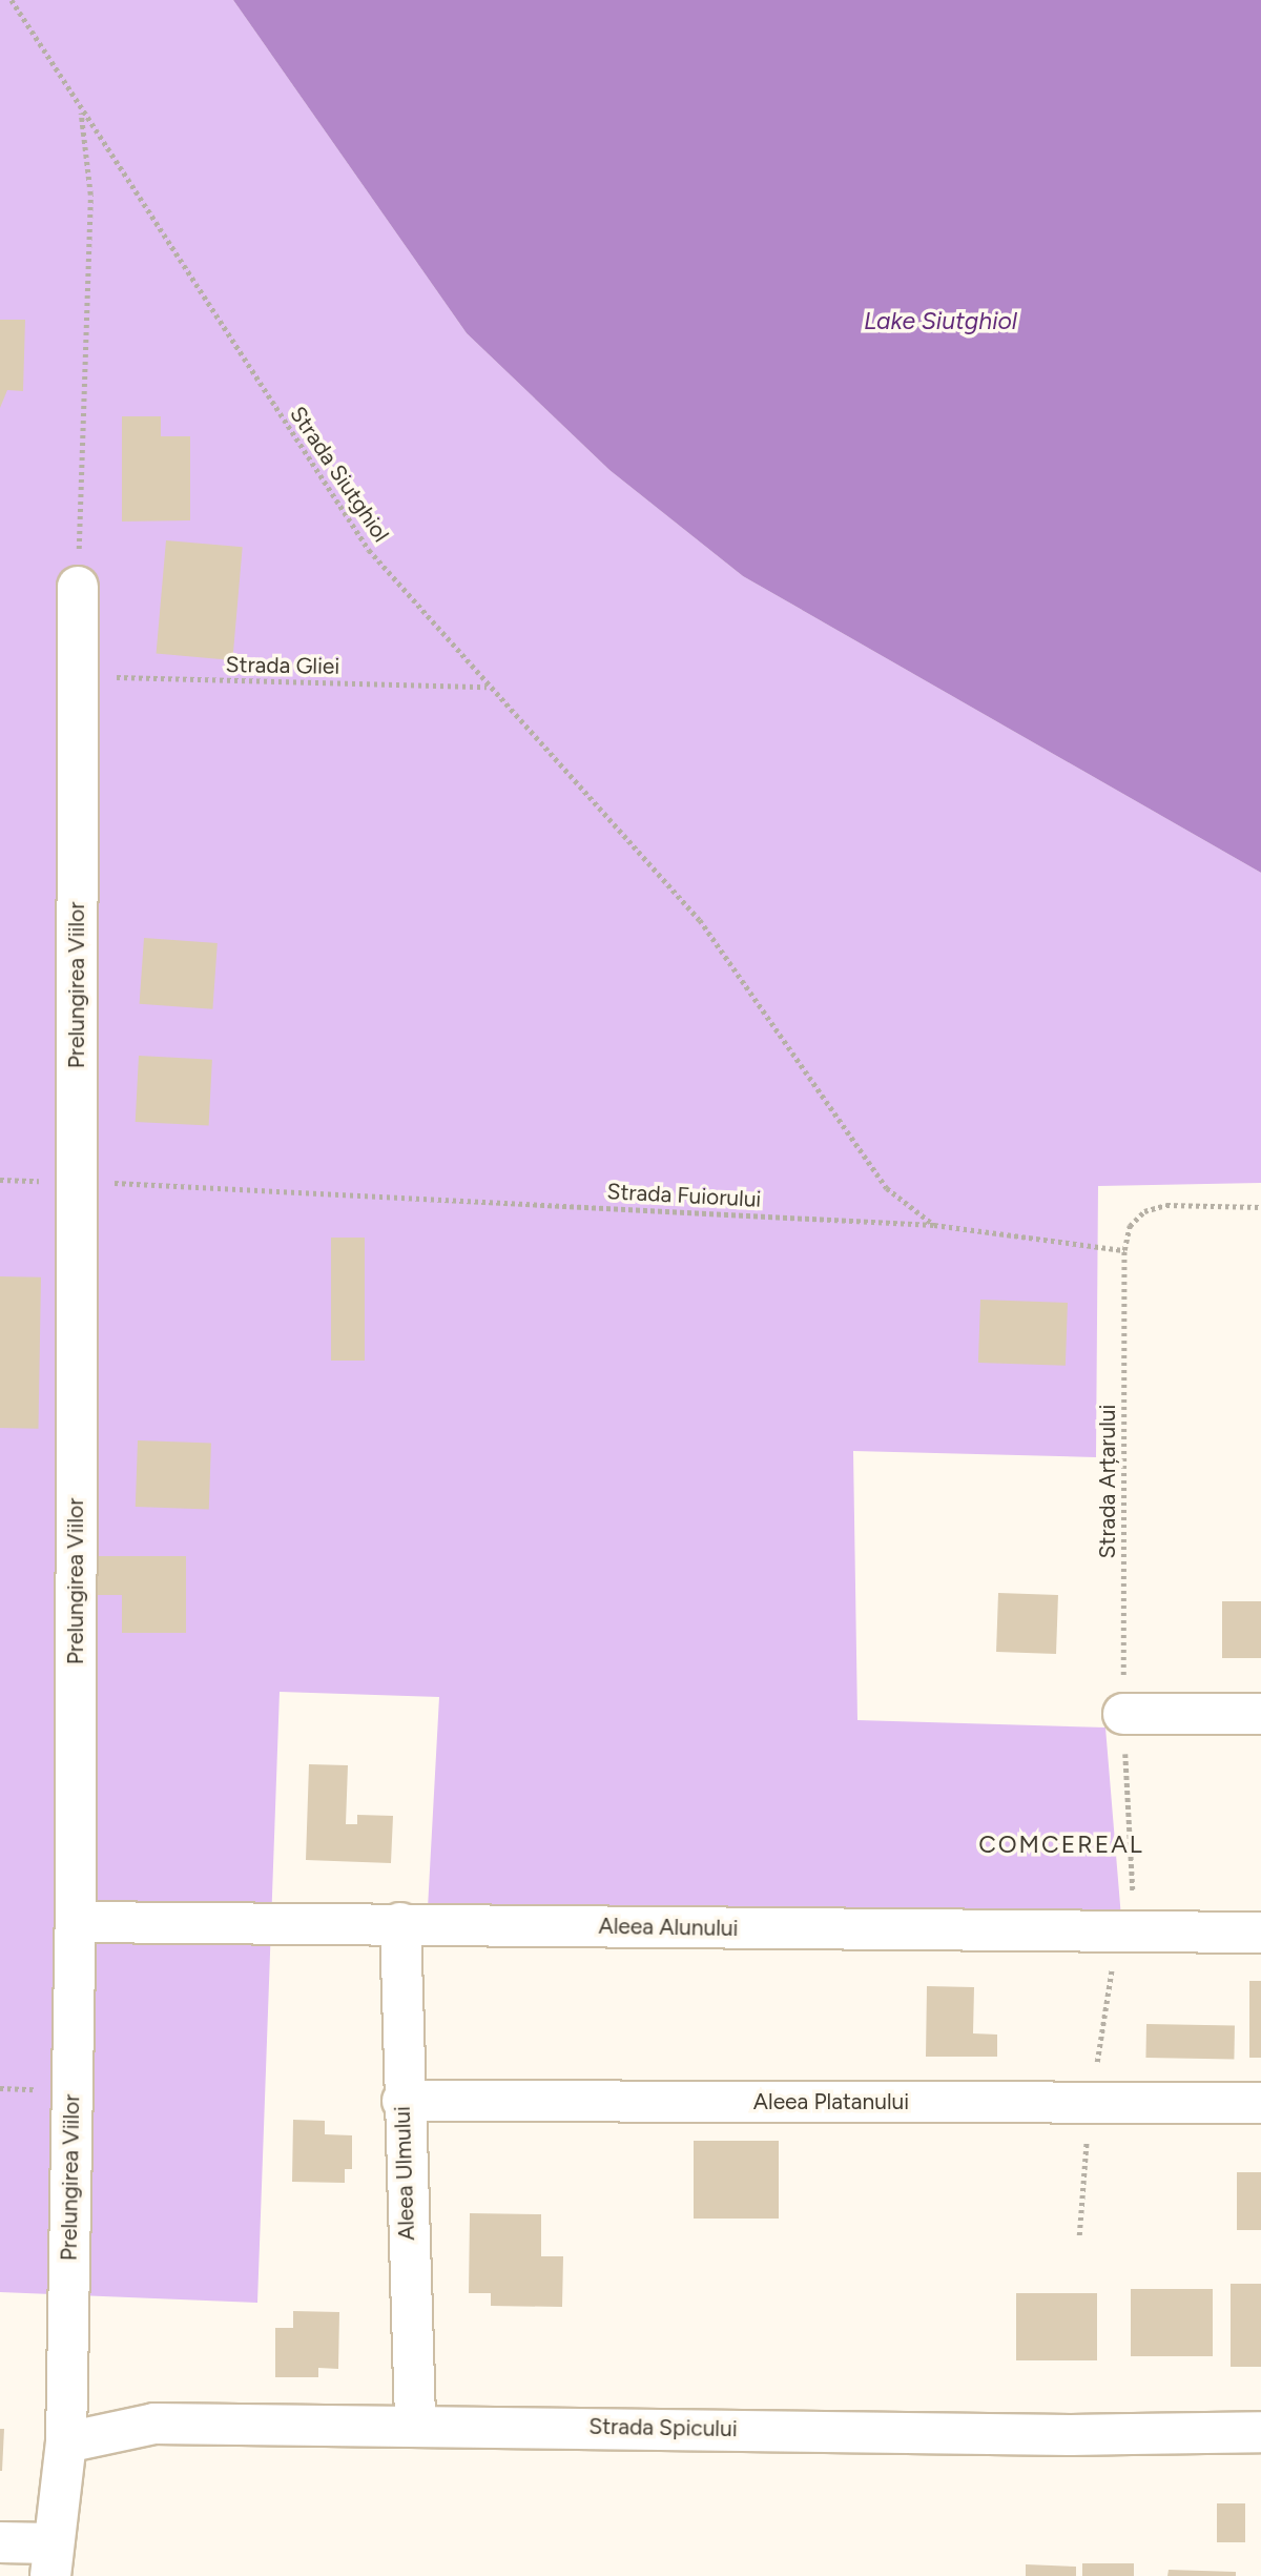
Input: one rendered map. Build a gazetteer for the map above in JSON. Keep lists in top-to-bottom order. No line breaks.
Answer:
{"streets":{"street":["Prelungirea Viilor","Aleea Alunului","Aleea Platanului","Aleea Ulmului","Strada Spicului"],"path":["Strada Siutghiol","Strada Gliei","Strada Fuiorului","Strada Arțarului"]},"crossings":[["Strada Siutghiol","Strada Gliei"],["Strada Siutghiol","Strada Fuiorului"],["Strada Gliei","Prelungirea Viilor"],["Prelungirea Viilor","Strada Fuiorului"],["Prelungirea Viilor","Aleea Alunului"],["Prelungirea Viilor","Strada Spicului"],["Strada Fuiorului","Strada Arțarului"],["Aleea Alunului","Aleea Ulmului"],["Aleea Platanului","Aleea Ulmului"],["Aleea Ulmului","Strada Spicului"]],"districts":["COMCEREAL"],"water":["Lake Siutghiol"]}
